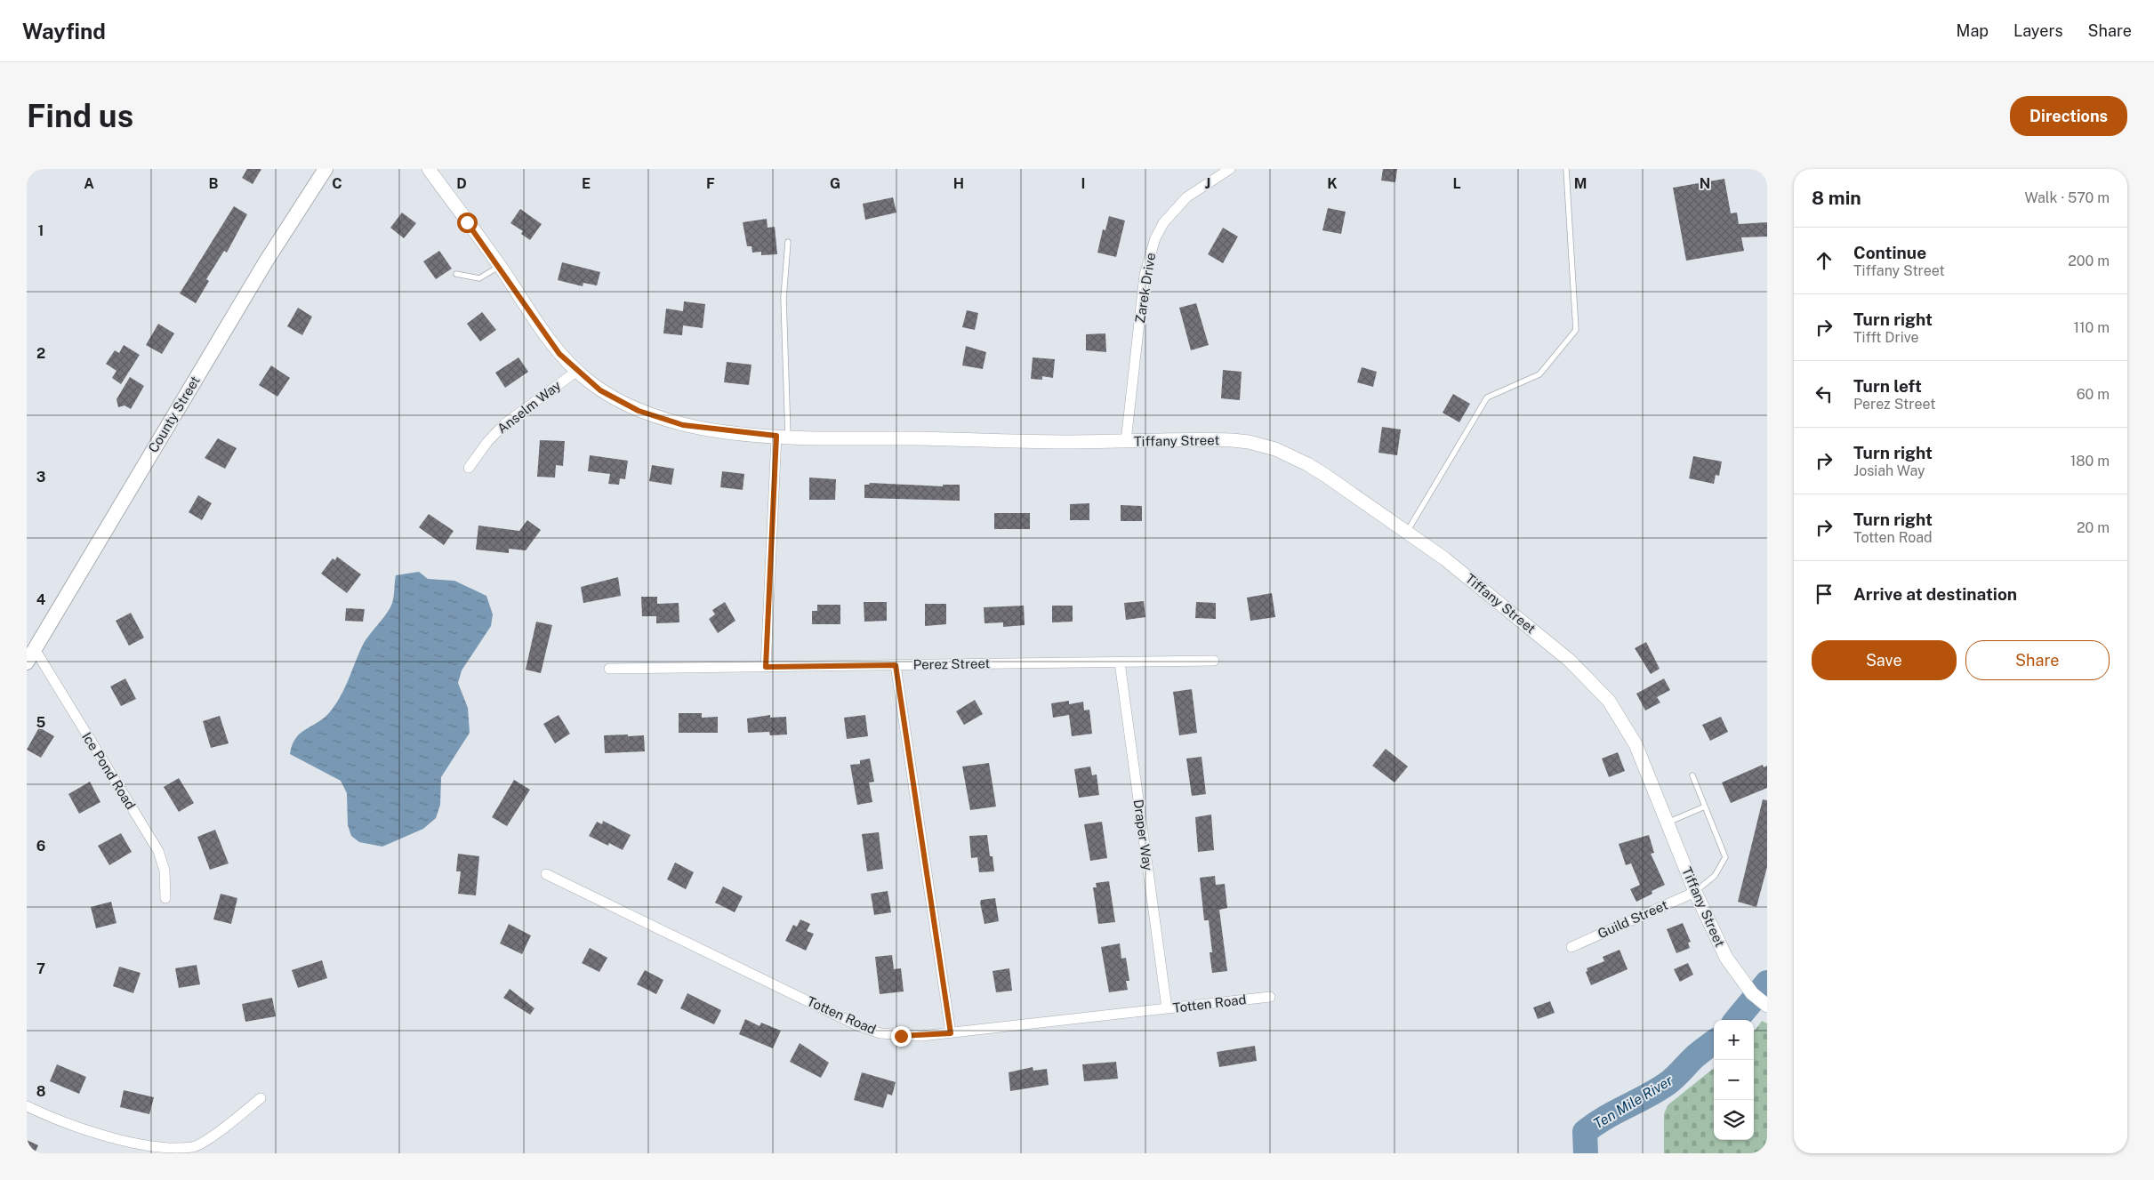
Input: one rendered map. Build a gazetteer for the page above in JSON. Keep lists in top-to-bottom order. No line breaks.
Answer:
{"streets":{"main road":["County Street"],"street":["Zarek Drive","Anselm Way","Tiffany Street","Perez Street","Ice Pond Road","Draper Way","Guild Street","Totten Road"]},"crossings":[["Zarek Drive","Tiffany Street"],["Anselm Way","Tiffany Street"],["County Street","Ice Pond Road"],["Tiffany Street","Guild Street"],["Perez Street","Draper Way"],["Draper Way","Totten Road"]],"water":["Ten Mile River"],"page":{"header":"Wayfind","nav":["Map","Layers","Share"],"buttons":["Directions",["Save","Share"]],"title":"Find us","heading":["8 min","Walk · 570 m"],"list":[["Continue","Tiffany Street","200 m"],["Turn right","Tifft Drive","110 m"],["Turn left","Perez Street","60 m"],["Turn right","Josiah Way","180 m"],["Turn right","Totten Road","20 m"],"Arrive at destination"],"map_buttons":["+","−"]},"grid":{"columns":["A","B","C","D","E","F","G","H","I","J","K","L","M","N"],"rows":["1","2","3","4","5","6","7","8"]}}
